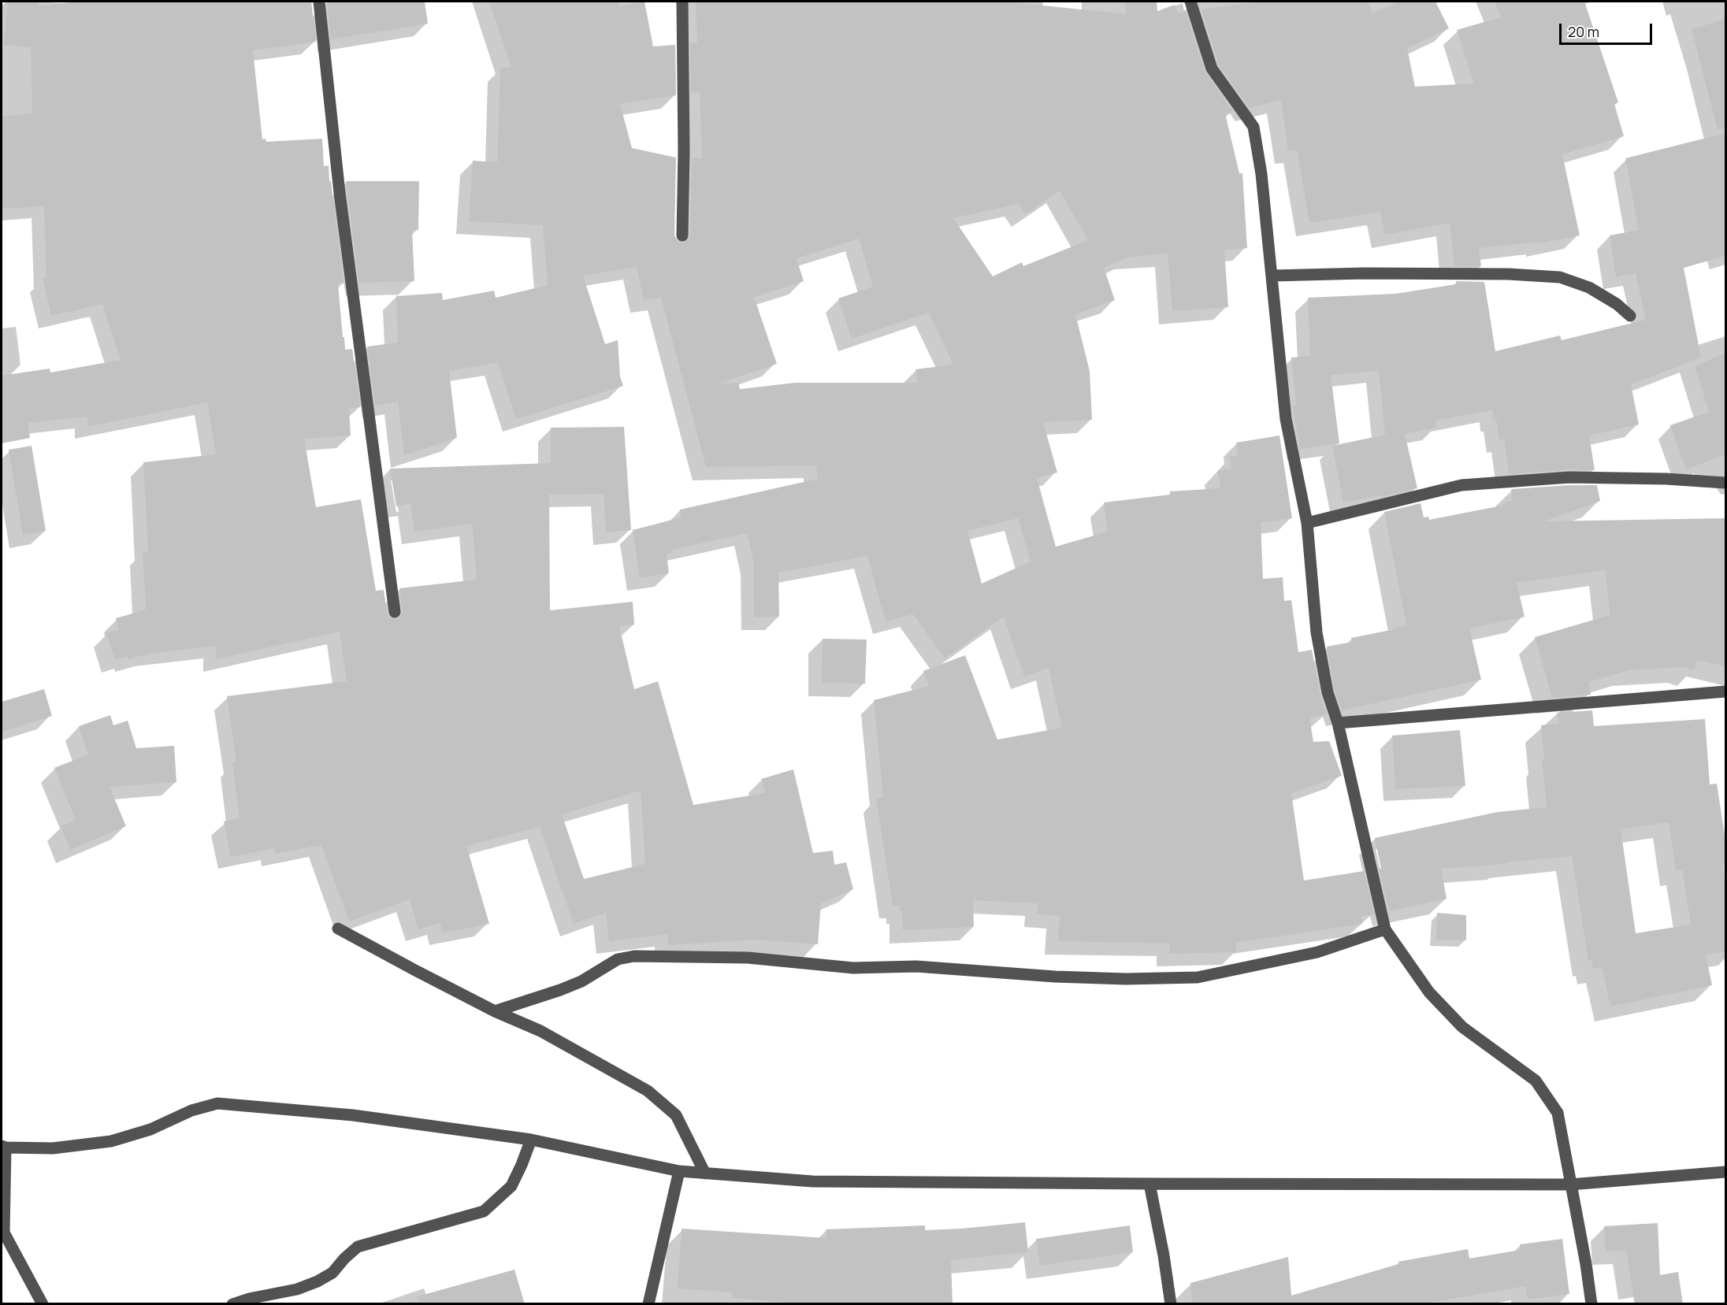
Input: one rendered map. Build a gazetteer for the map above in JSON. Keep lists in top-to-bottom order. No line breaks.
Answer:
{"scale_bar":"20 m"}
